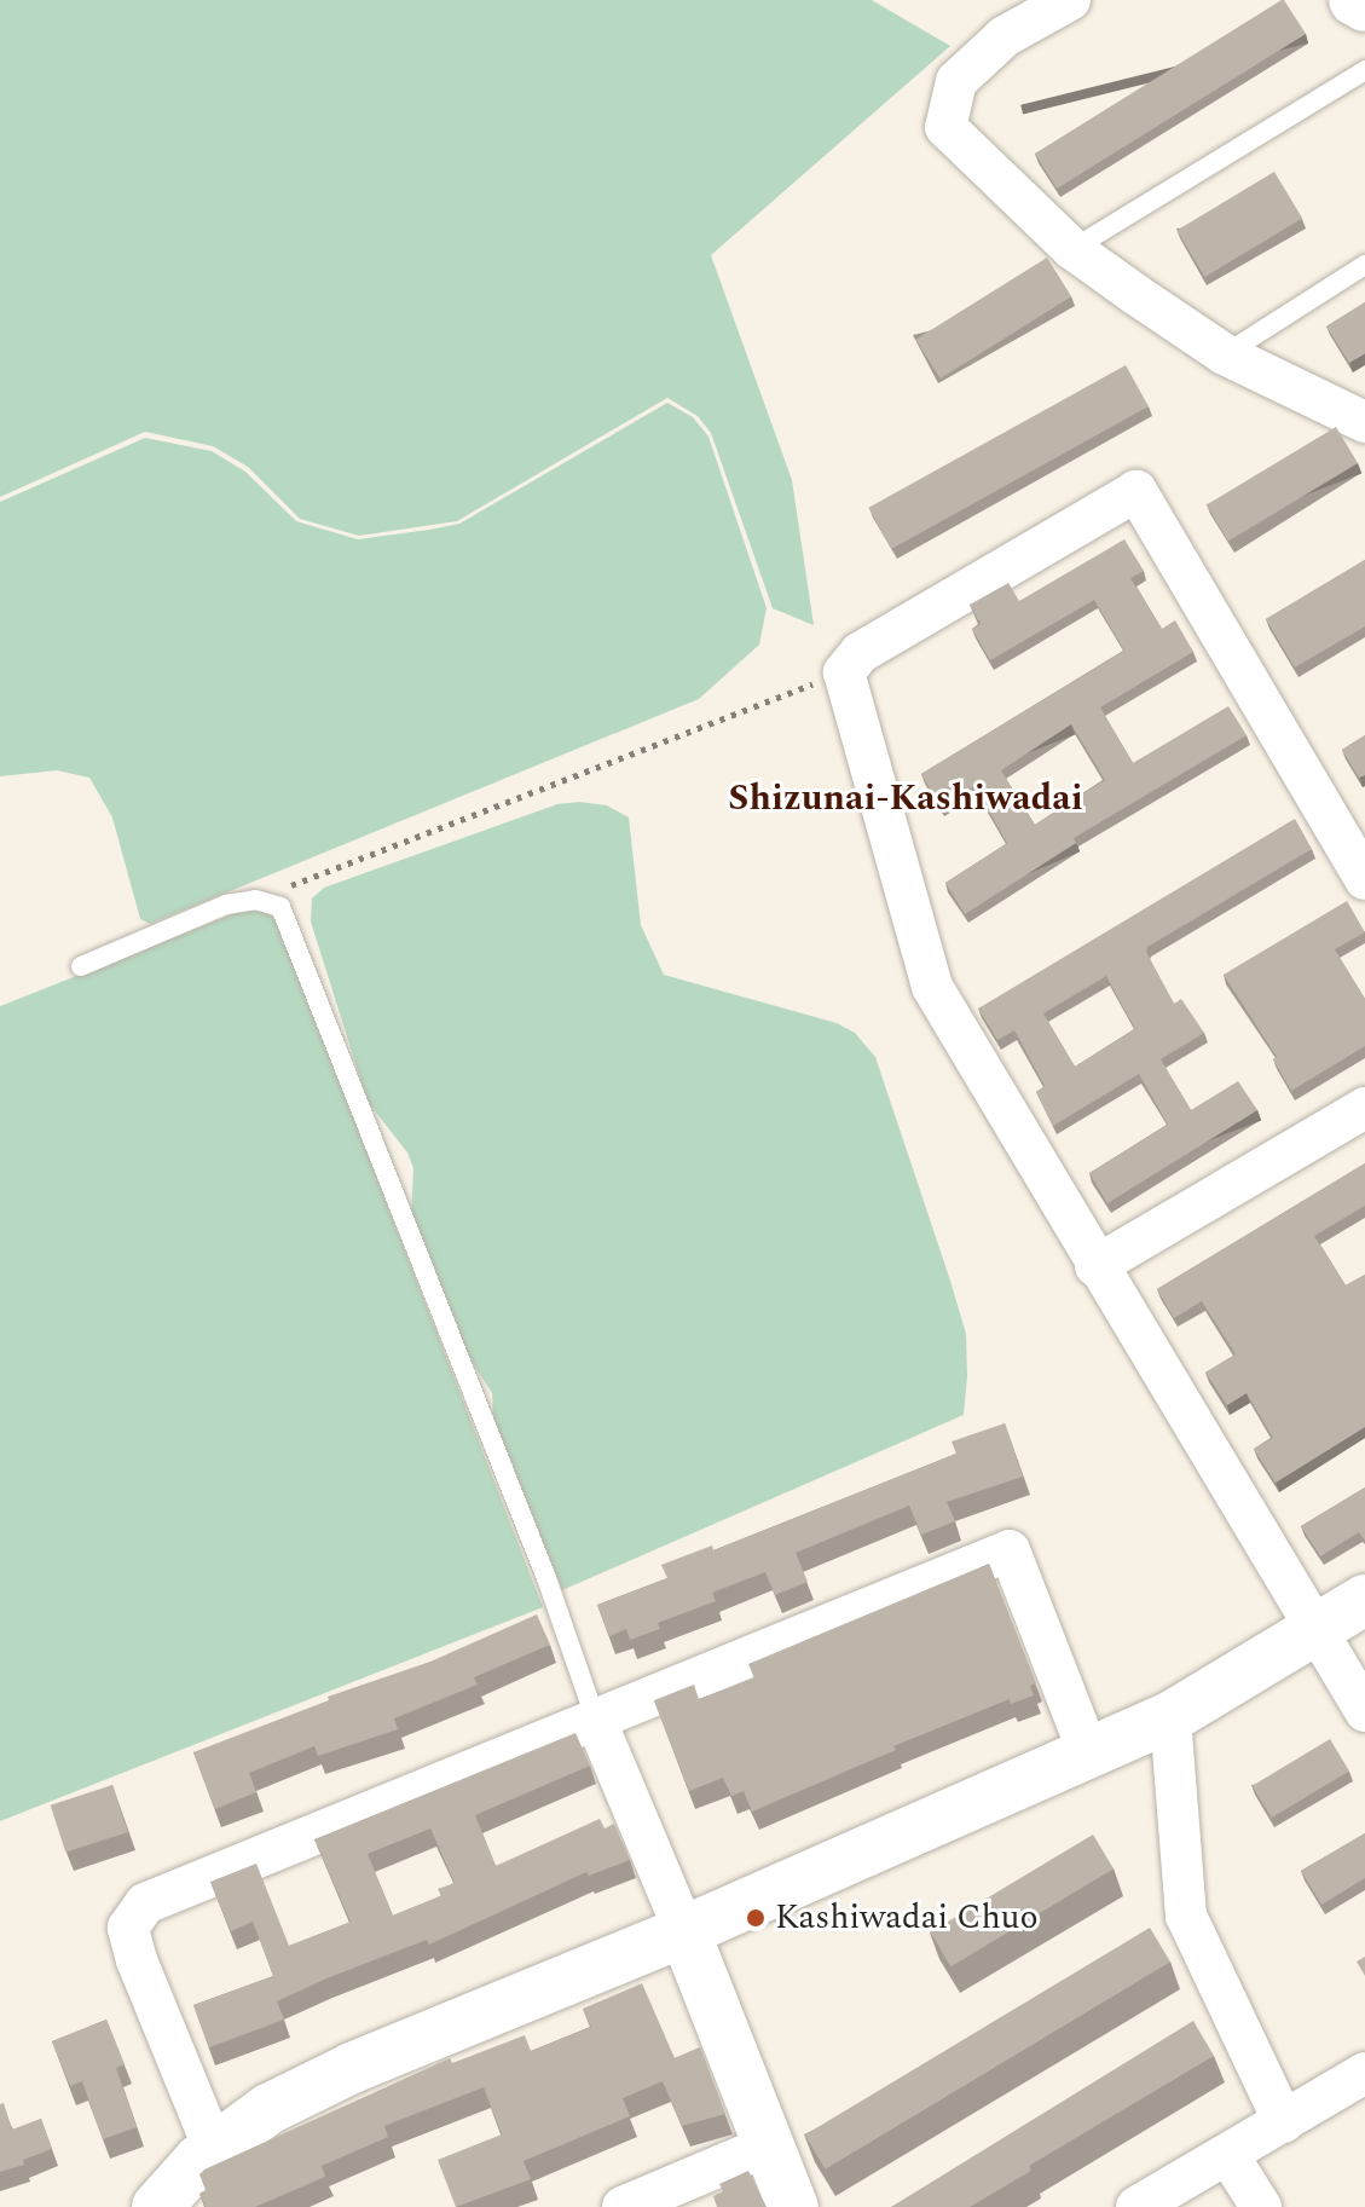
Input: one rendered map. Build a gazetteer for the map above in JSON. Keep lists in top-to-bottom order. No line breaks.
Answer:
{"districts":["Shizunai-Kashiwadai"],"places":["Kashiwadai Chuo"]}
